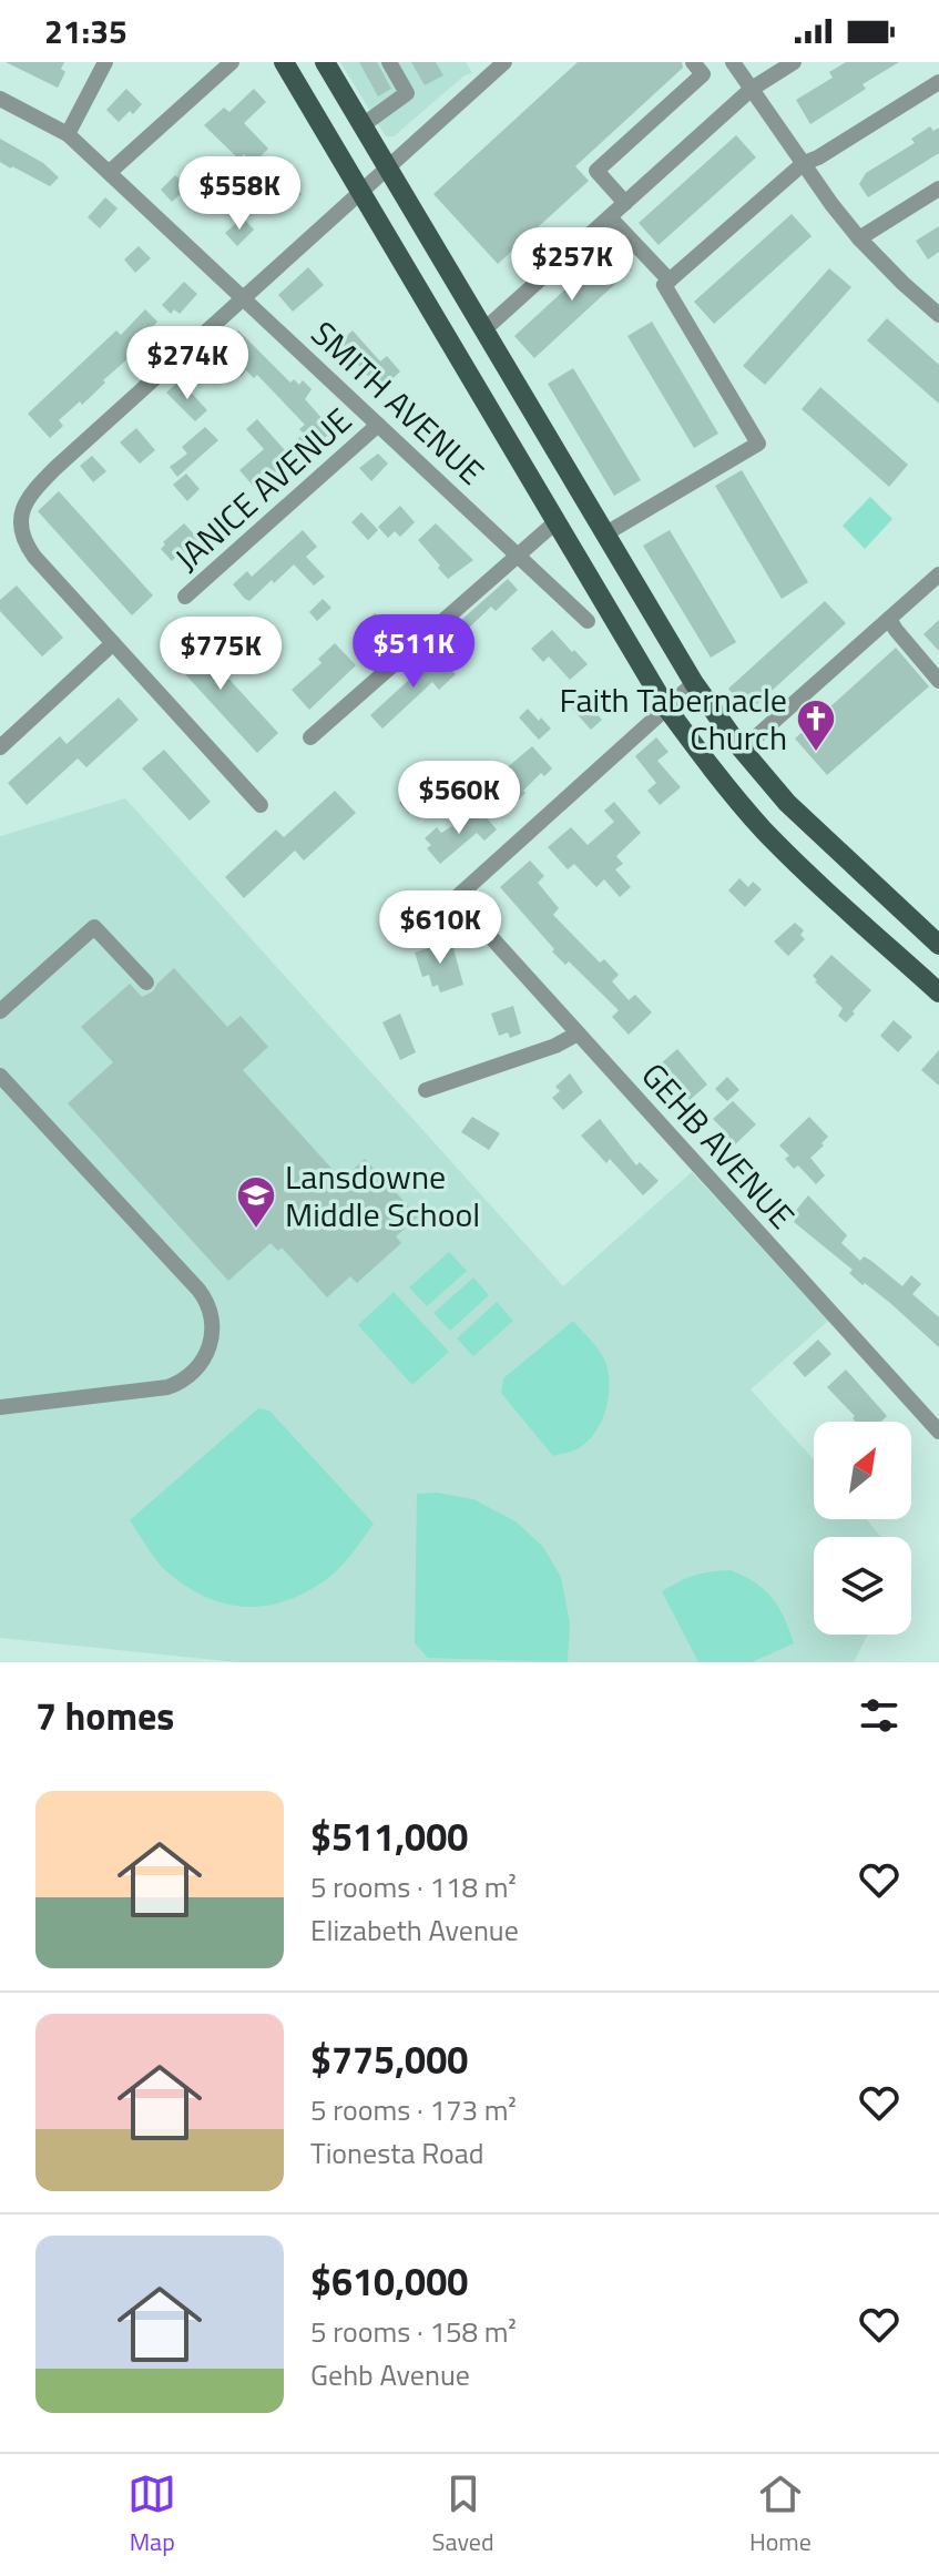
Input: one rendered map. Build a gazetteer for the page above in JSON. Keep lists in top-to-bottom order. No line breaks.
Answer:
{"streets":{"street":["SMITH AVENUE","JANICE AVENUE","GEHB AVENUE"]},"crossings":[["SMITH AVENUE","JANICE AVENUE"]],"places":{"church":["Faith Tabernacle Church"],"school or university":["Lansdowne Middle School"]},"north":"top right","page":{"status":"21:35","price":["$558K","$257K","$274K","$511K","$775K","$560K","$610K"],"heading":"7 homes","list":[{"name":"$511,000","note":"5 rooms · 118 m² · Elizabeth Avenue"},{"name":"$775,000","note":"5 rooms · 173 m² · Tionesta Road"},{"name":"$610,000","note":"5 rooms · 158 m² · Gehb Avenue"}],"tabs":["Map","Saved","Home"]}}
